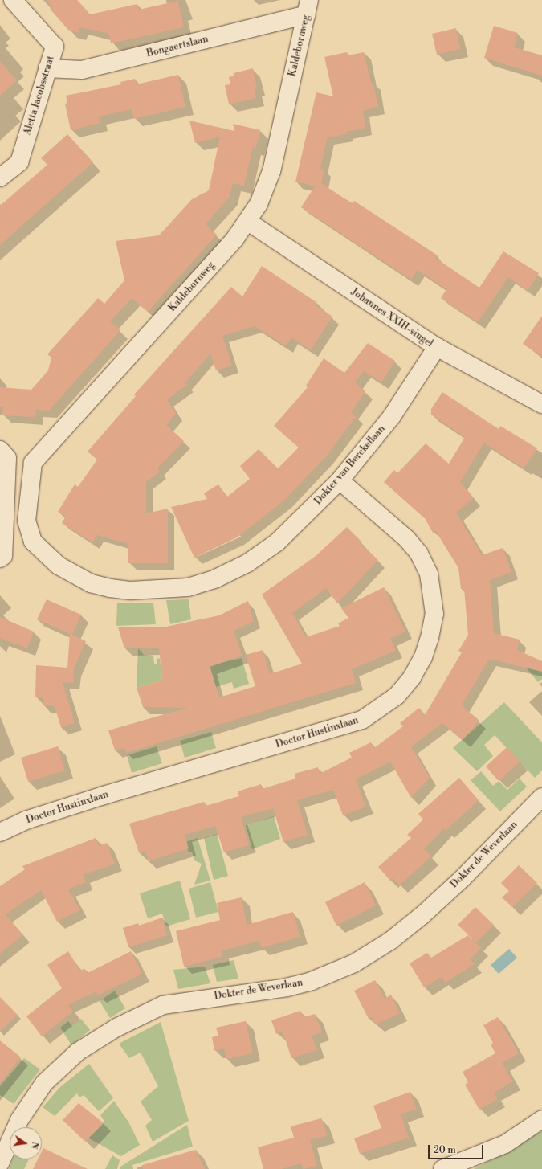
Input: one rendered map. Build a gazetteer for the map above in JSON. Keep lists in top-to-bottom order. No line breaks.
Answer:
{"streets":{"street":["Kaldebornweg","Bongaertslaan","Aletta Jacobsstraat","Johannes XXIII-singel","Dokter van Berckellaan","Doctor Hustinxlaan","Dokter de Weverlaan"]},"crossings":[["Kaldebornweg","Bongaertslaan"],["Kaldebornweg","Johannes XXIII-singel"],["Kaldebornweg","Dokter van Berckellaan"],["Bongaertslaan","Aletta Jacobsstraat"],["Johannes XXIII-singel","Dokter van Berckellaan"],["Dokter van Berckellaan","Doctor Hustinxlaan"]],"scale_bar":"20 m","north":"right"}
